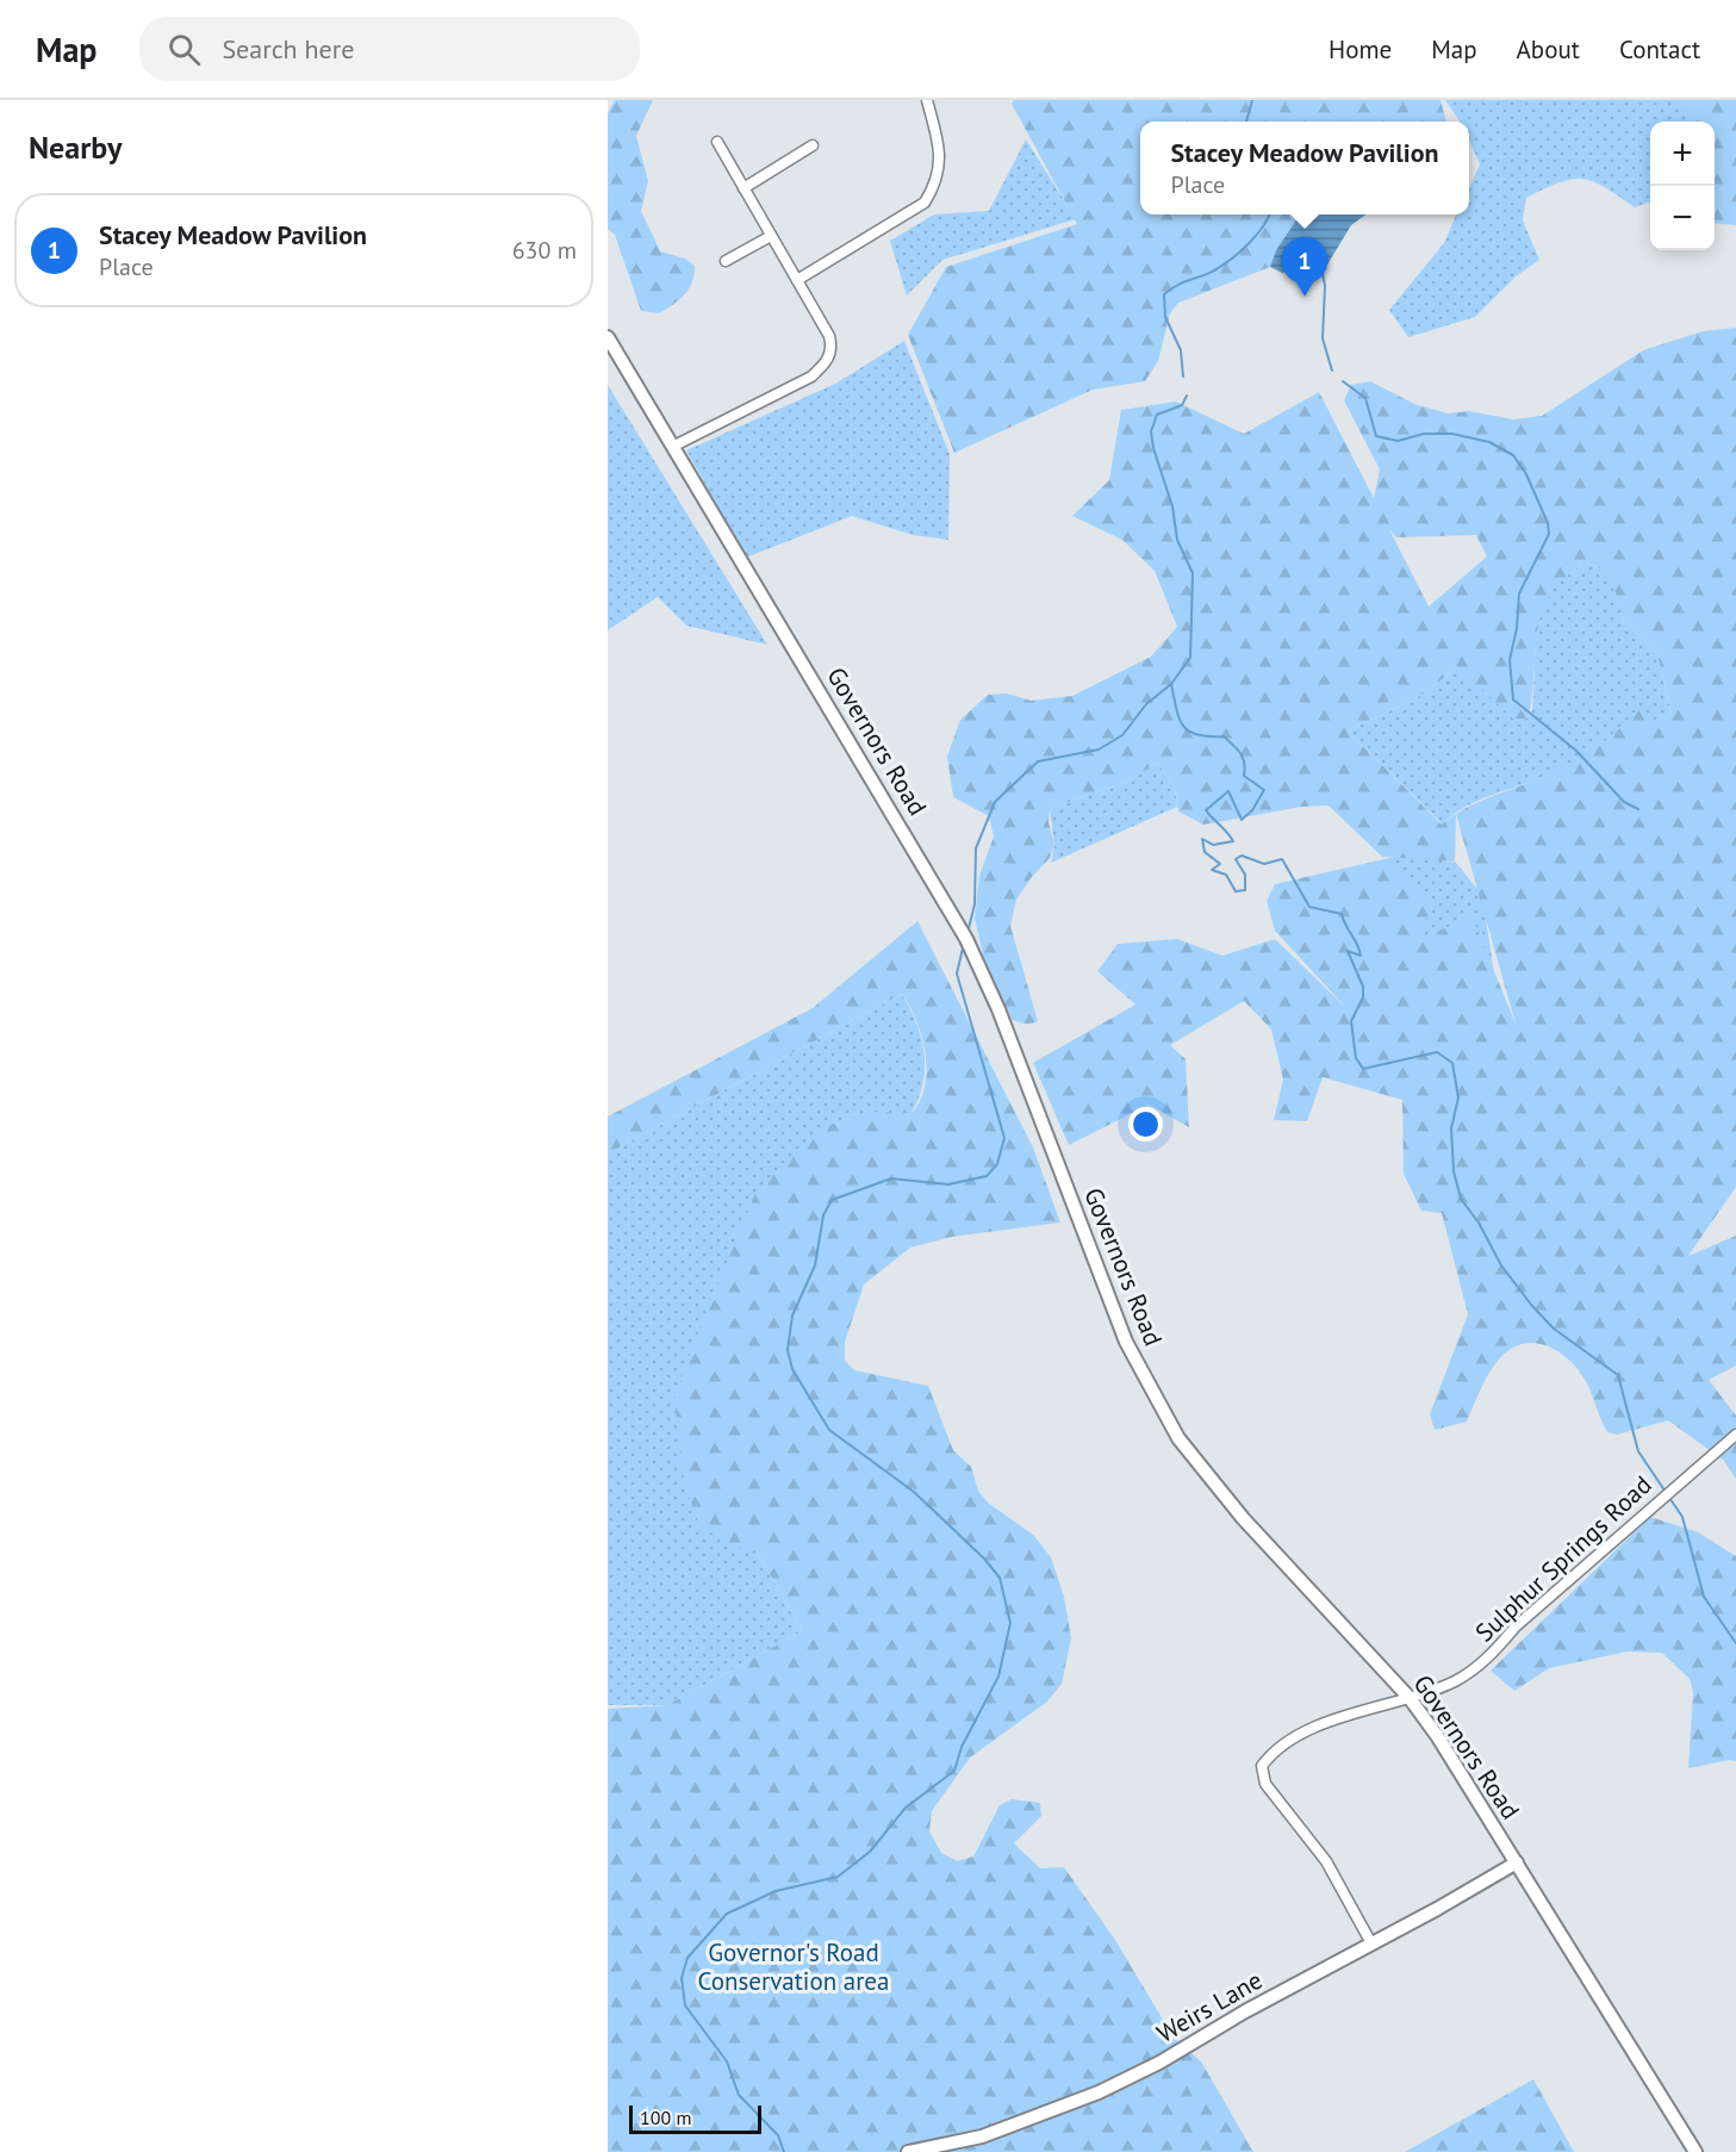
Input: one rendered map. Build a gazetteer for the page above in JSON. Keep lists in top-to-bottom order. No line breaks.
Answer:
{"streets":{"main road":["Governors Road","Weirs Lane"],"street":["Sulphur Springs Road"]},"crossings":[["Governors Road","Sulphur Springs Road"],["Governors Road","Weirs Lane"],["Sulphur Springs Road","Weirs Lane"]],"parks":["Governor's Road Conservation area"],"scale_bar":"100 m","page":{"header":"Map","search":"Search here","nav":["Home","Map","About","Contact"],"heading":"Nearby","map_buttons":["+","−"],"popup":["Stacey Meadow Pavilion","Place"],"list":[{"mark":"1","name":"Stacey Meadow Pavilion","note":"Place","value":"630 m"}],"pins":"1","scale":"100 m"}}
